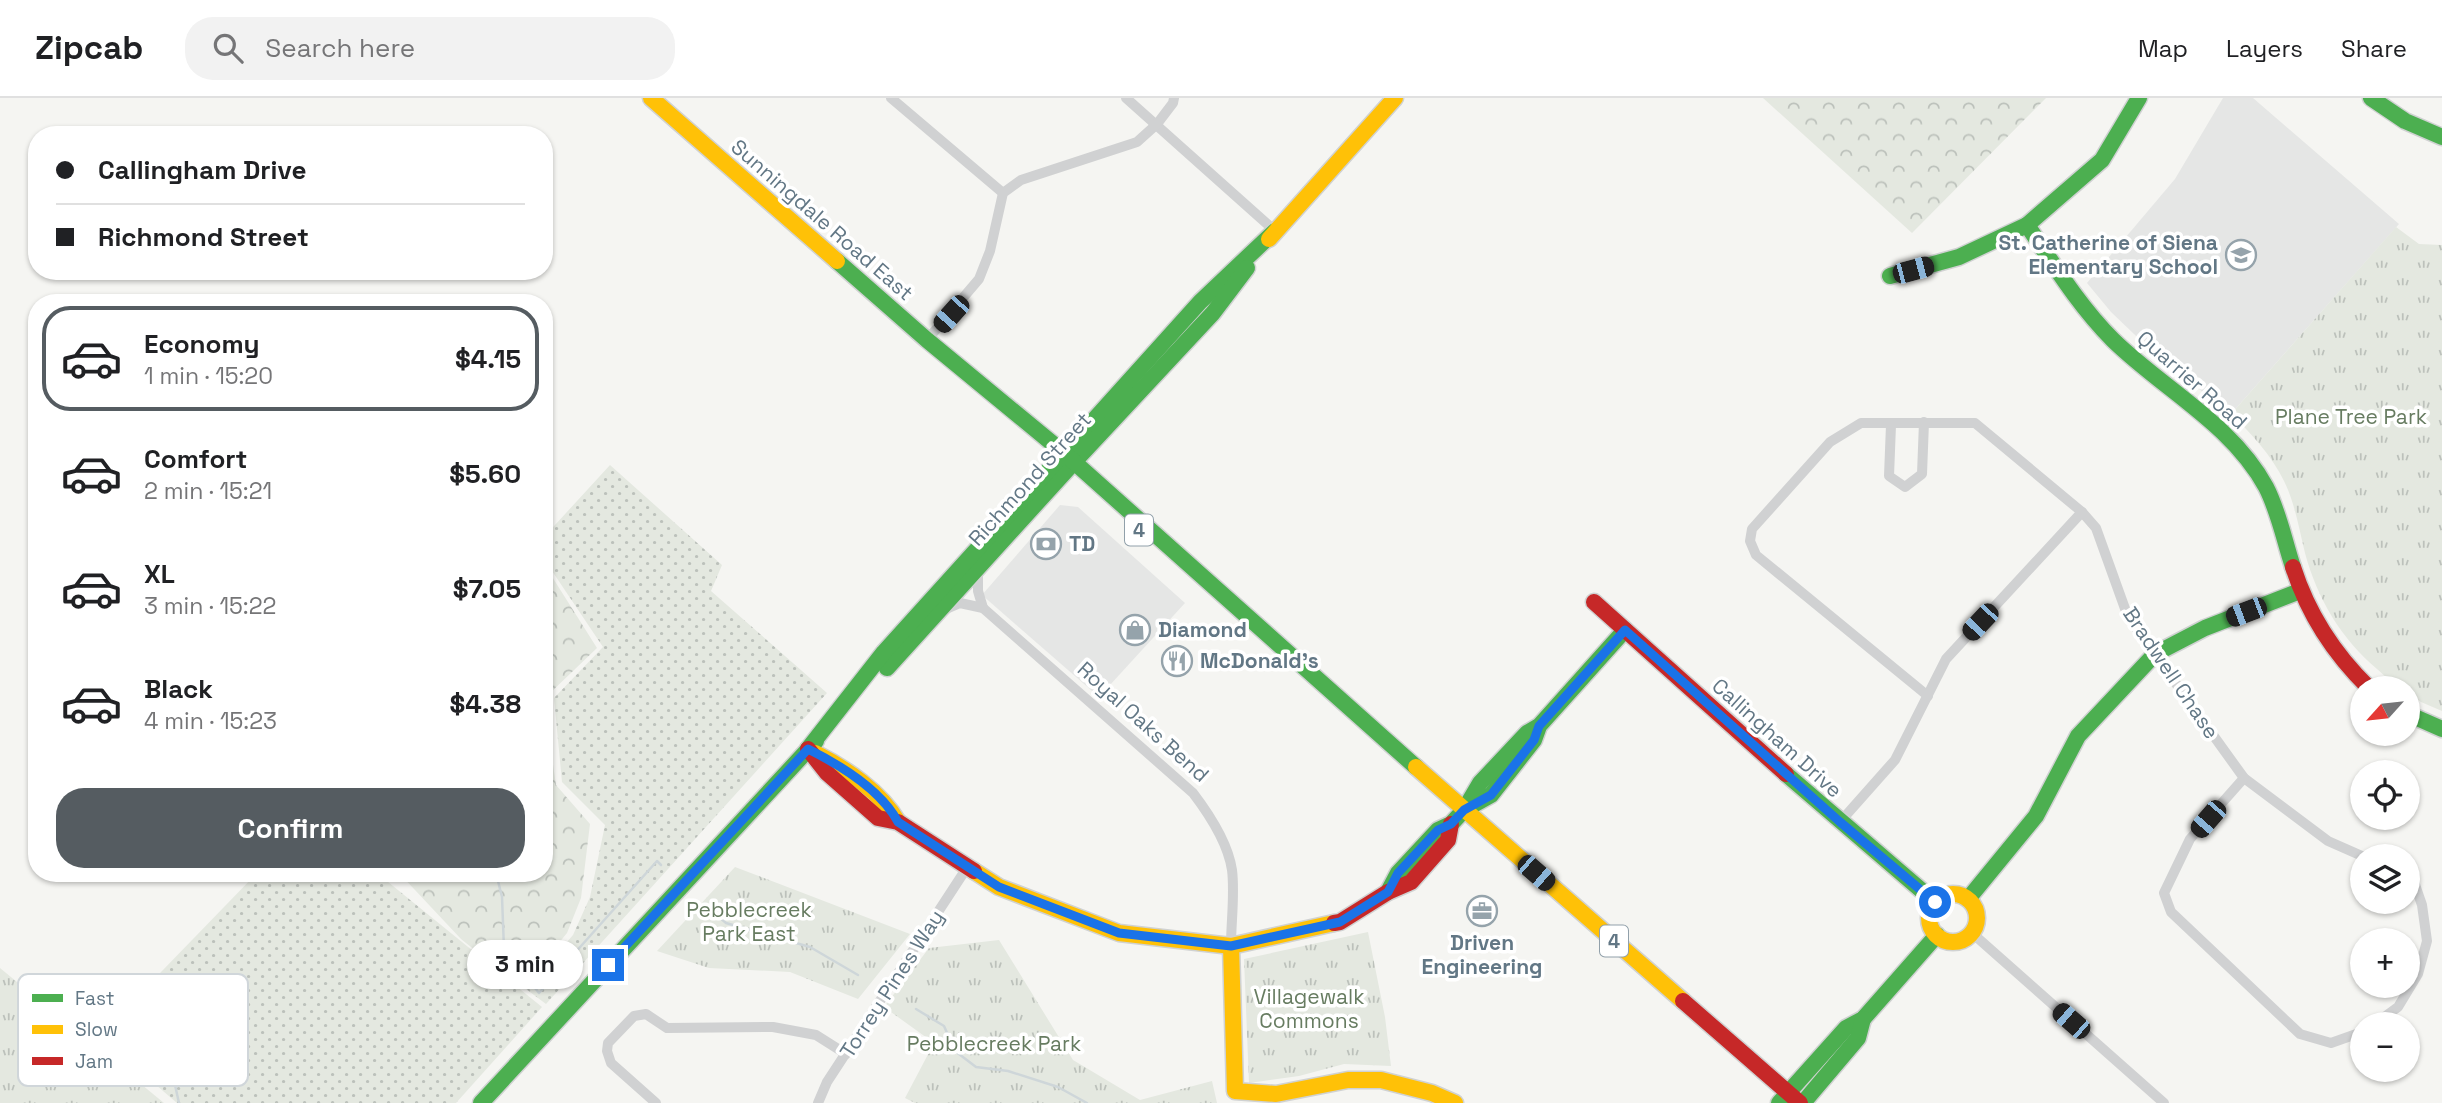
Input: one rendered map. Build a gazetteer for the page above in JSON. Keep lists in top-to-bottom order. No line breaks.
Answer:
{"streets":{"street":["Sunningdale Road East","Quarrier Road","Richmond Street","4","Bradwell Chase","Royal Oaks Bend","Callingham Drive","Torrey Pines Way"]},"crossings":[["Sunningdale Road East","Richmond Street"],["Sunningdale Road East","4"],["Richmond Street","4"]],"parks":["Plane Tree Park","Pebblecreek Park East","Villagewalk Commons","Pebblecreek Park"],"places":{"school or university":["St. Catherine of Siena Elementary School"],"bank":["TD"],"shop":["Diamond"],"restaurant":["McDonald's"],"office":["Driven Engineering"]},"legend":["Fast","Slow","Jam"],"north":"bottom left","page":{"header":"Zipcab","search":"Search here","nav":["Map","Layers","Share"],"banner":["Callingham Drive","Richmond Street"],"list":[{"name":"Economy","note":"1 min · 15:20","value":"$4.15"},{"name":"Comfort","note":"2 min · 15:21","value":"$5.60"},{"name":"XL","note":"3 min · 15:22","value":"$7.05"},{"name":"Black","note":"4 min · 15:23","value":"$4.38"}],"map_buttons":["+","−"],"buttons":"Confirm","bubble":"3 min"}}
